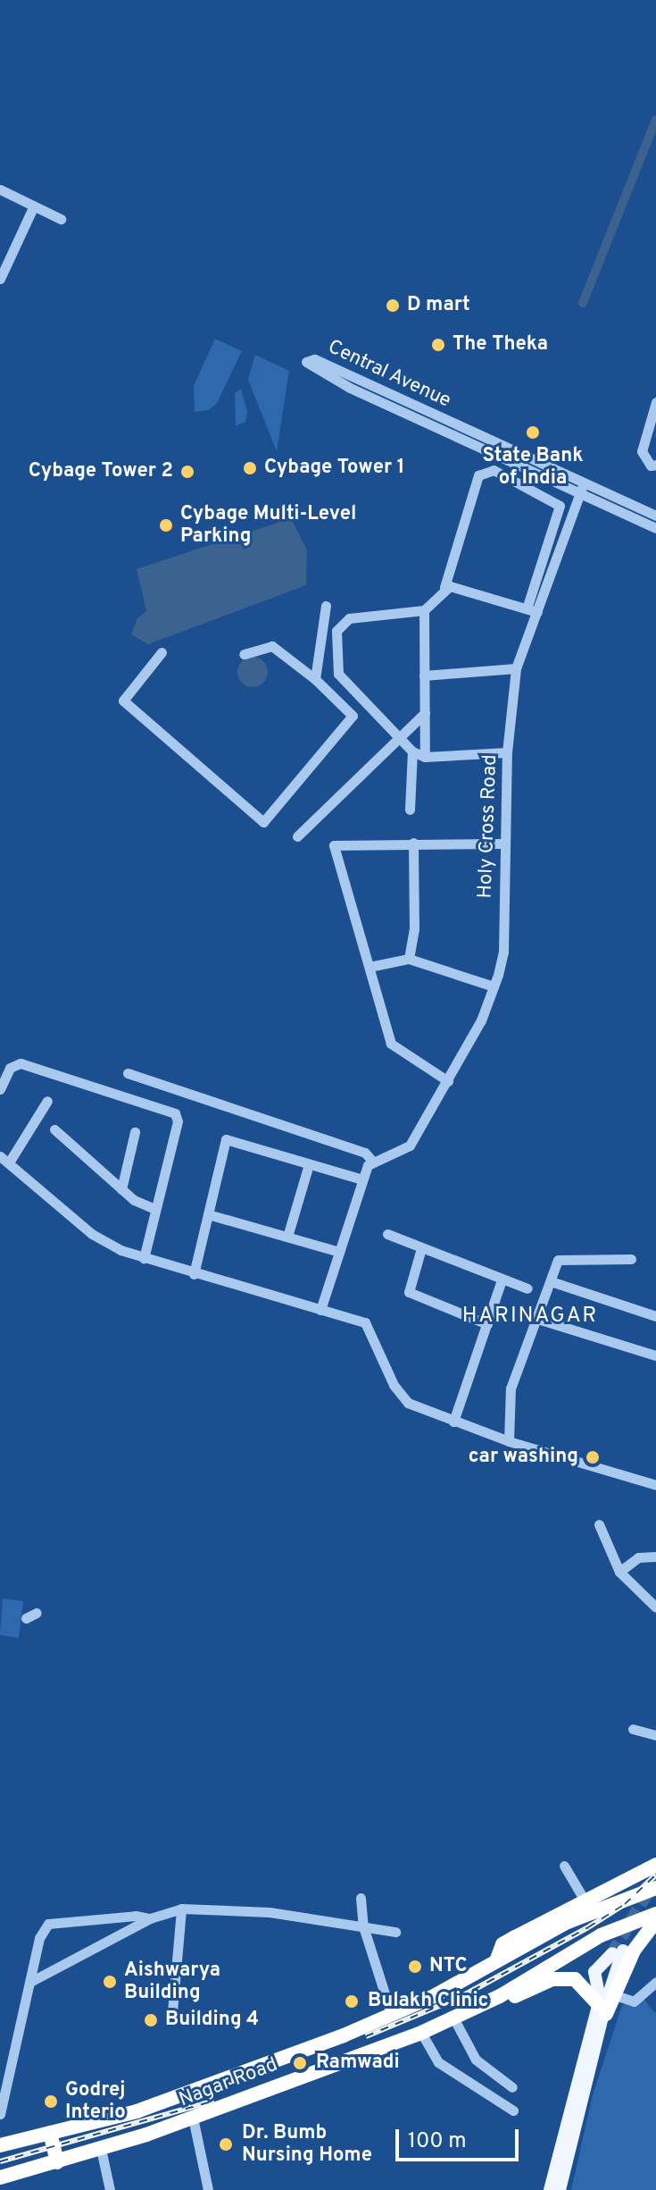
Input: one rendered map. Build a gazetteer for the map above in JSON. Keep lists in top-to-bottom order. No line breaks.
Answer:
{"streets":{"highway":["Nagar Road"],"street":["Central Avenue","Holy Cross Road"]},"crossings":[["Central Avenue","Holy Cross Road"]],"districts":["HARINAGAR"],"places":["D mart","The Theka","State Bank of India","Cybage Tower 1","Cybage Tower 2","Cybage Multi-Level Parking","car washing","NTC","Aishwarya Building","Bulakh Clinic","Building 4","Ramwadi","Godrej Interio","Dr. Bumb Nursing Home"],"scale_bar":"100 m"}
